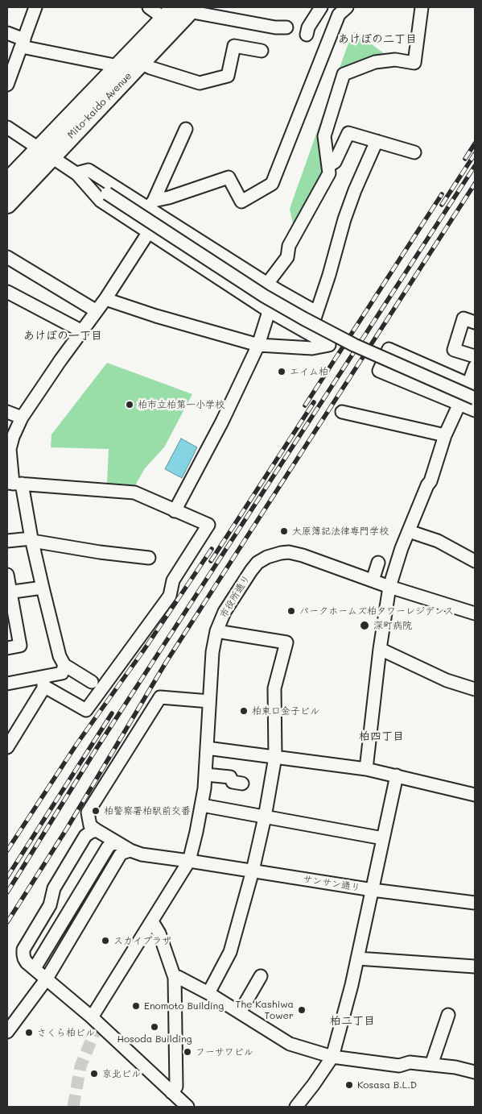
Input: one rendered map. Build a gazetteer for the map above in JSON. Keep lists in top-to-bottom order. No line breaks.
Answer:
{"streets":{"highway":["Mito-kaido Avenue"],"street":["市役所通り","サンサン通り"]},"crossings":[["市役所通り","サンサン通り"]],"districts":["あけぼの二丁目","あけぼの一丁目","柏四丁目","柏二丁目"],"places":["エイム柏","柏市立柏第一小学校","大原簿記法律専門学校","パークホームズ柏タワーレジデンス","深町病院","柏東口金子ビル","柏警察署柏駅前交番","スカイプラザ","Enomoto Building","The Kashiwa Tower","Hosoda Building","さくら柏ビル","フーサワビル","京北ビル","Kosasa B.L.D"]}
